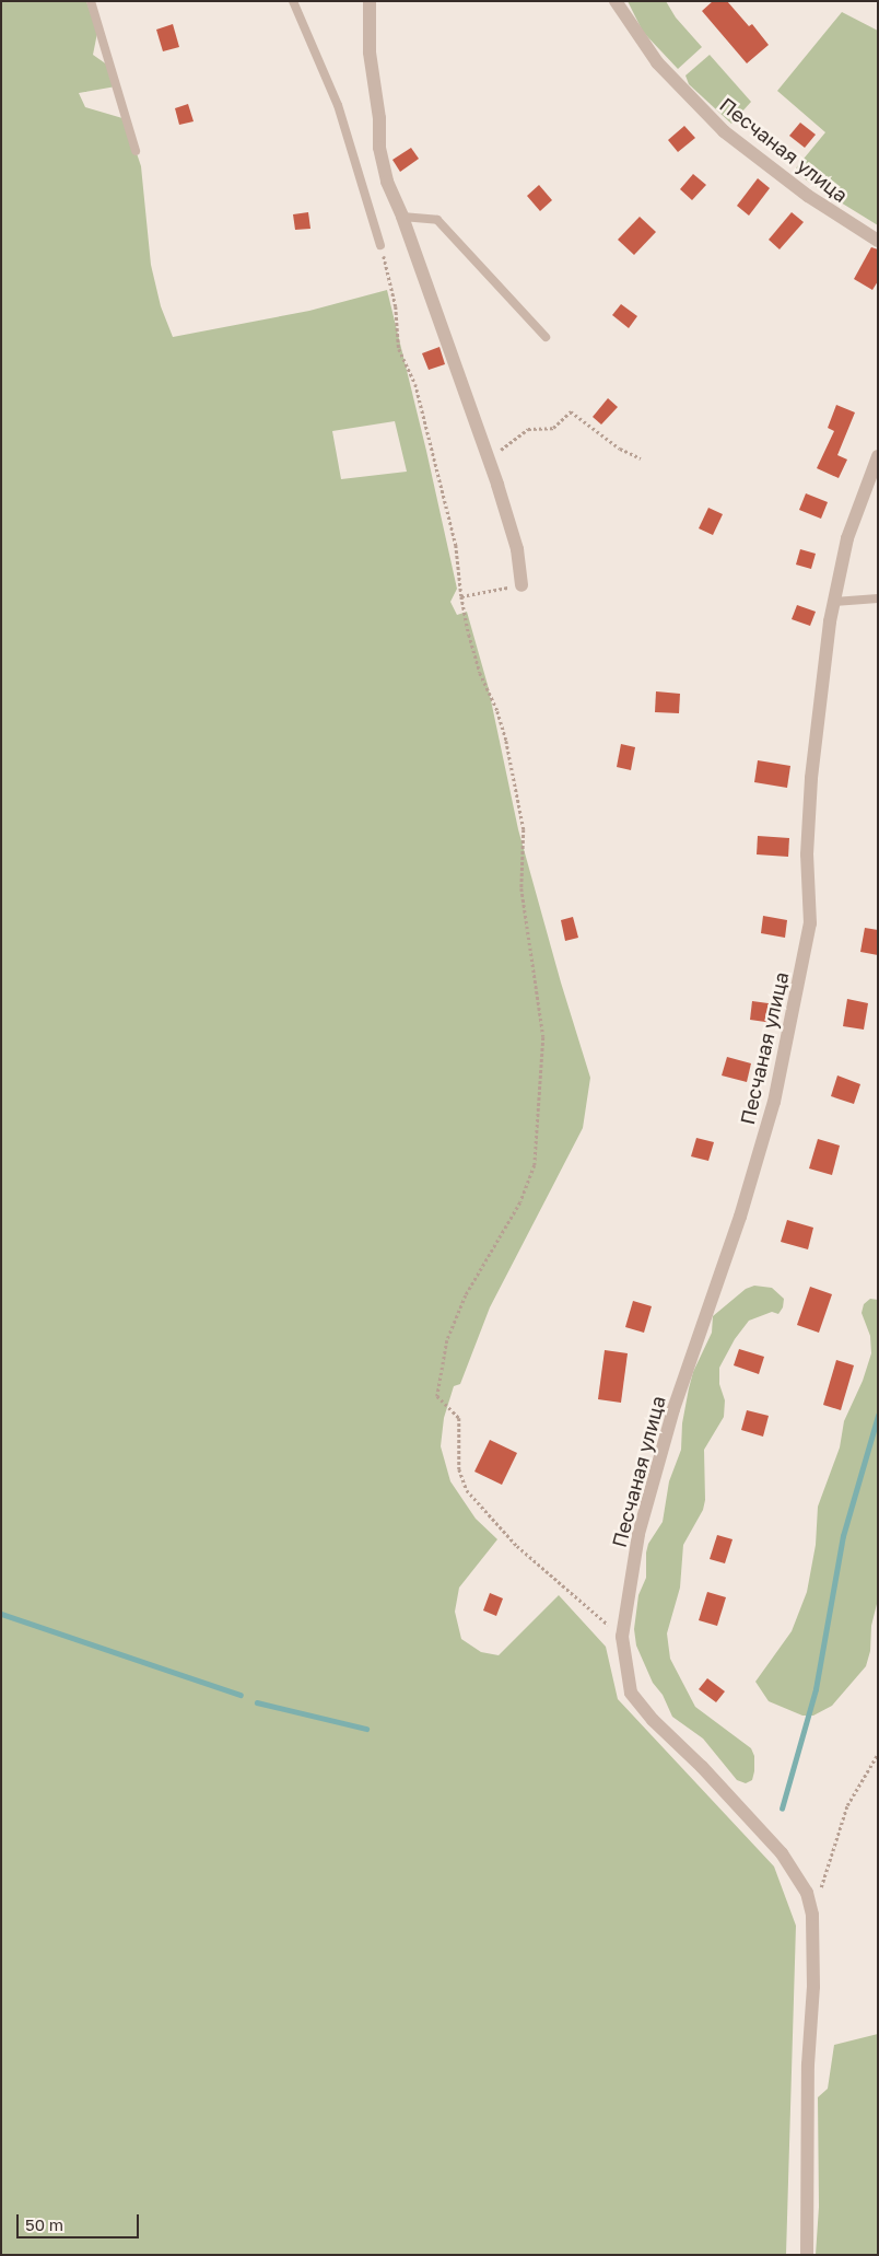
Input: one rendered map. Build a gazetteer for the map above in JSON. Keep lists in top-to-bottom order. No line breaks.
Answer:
{"streets":{"street":["Песчаная улица"]},"scale_bar":"50 m"}
